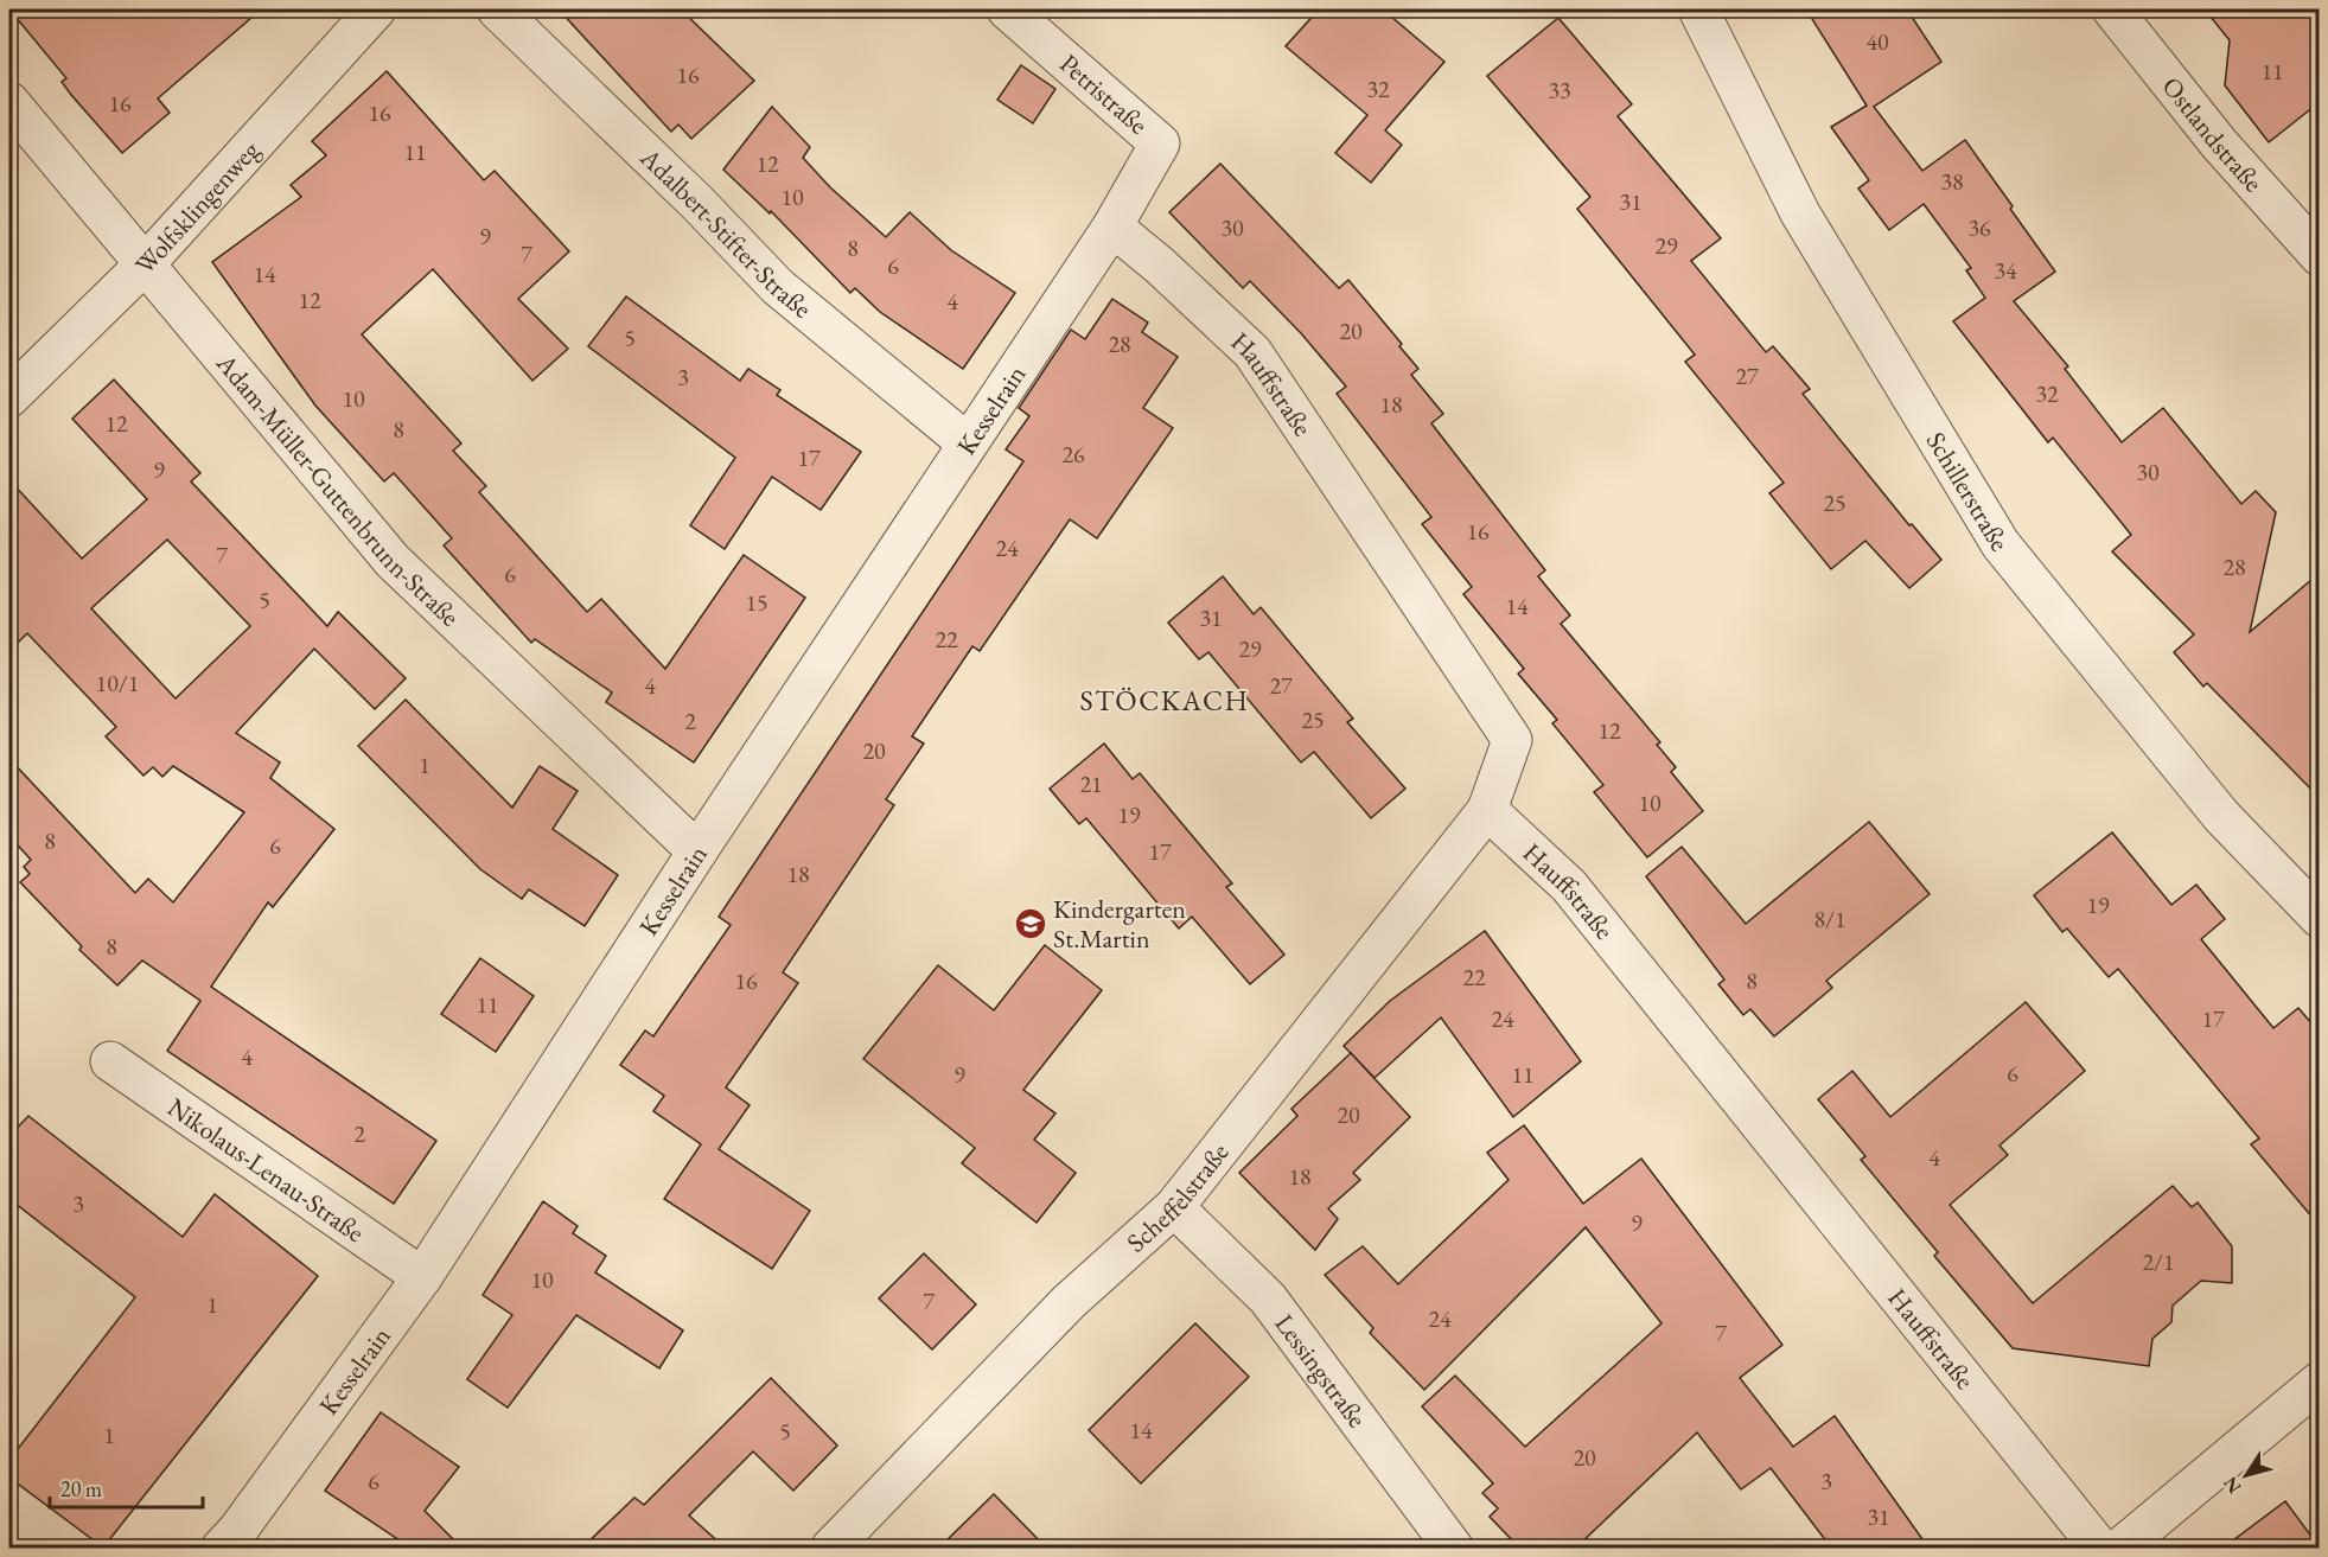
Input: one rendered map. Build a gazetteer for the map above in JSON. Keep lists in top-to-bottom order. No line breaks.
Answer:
{"streets":{"street":["Petristraße","Ostlandstraße","Wolfsklingenweg","Adalbert-Stifter-Straße","Hauffstraße","Kesselrain","Adam-Müller-Guttenbrunn-Straße","Schillerstraße","Nikolaus-Lenau-Straße","Scheffelstraße","Lessingstraße"]},"crossings":[["Petristraße","Hauffstraße"],["Petristraße","Kesselrain"],["Wolfsklingenweg","Adam-Müller-Guttenbrunn-Straße"],["Adalbert-Stifter-Straße","Kesselrain"],["Hauffstraße","Kesselrain"],["Hauffstraße","Scheffelstraße"],["Kesselrain","Adam-Müller-Guttenbrunn-Straße"],["Kesselrain","Nikolaus-Lenau-Straße"],["Scheffelstraße","Lessingstraße"]],"districts":["STÖCKACH"],"places":{"school or university":["Kindergarten St.Martin"]},"house_numbers":["40","11","16","32","33","16","16","11","12","38","10","31","30","36","9","29","8","7","6","34","14","12","4","20","5","28","27","3","32","10","18","12","8","26","17","9","30","25","16","24","7","28","6","5","15","14","31","22","29","10/1","4","27","25","2","12","20","1","21","10","19","8","6","17","18","19","8/1","8","22","16","8","11","24","17","4","6","9","11","20","2","4","18","3","9","2/1","10","7","1","24","7","14","5","1","20","6","3","31"],"scale_bar":"20 m","north":"bottom left"}
